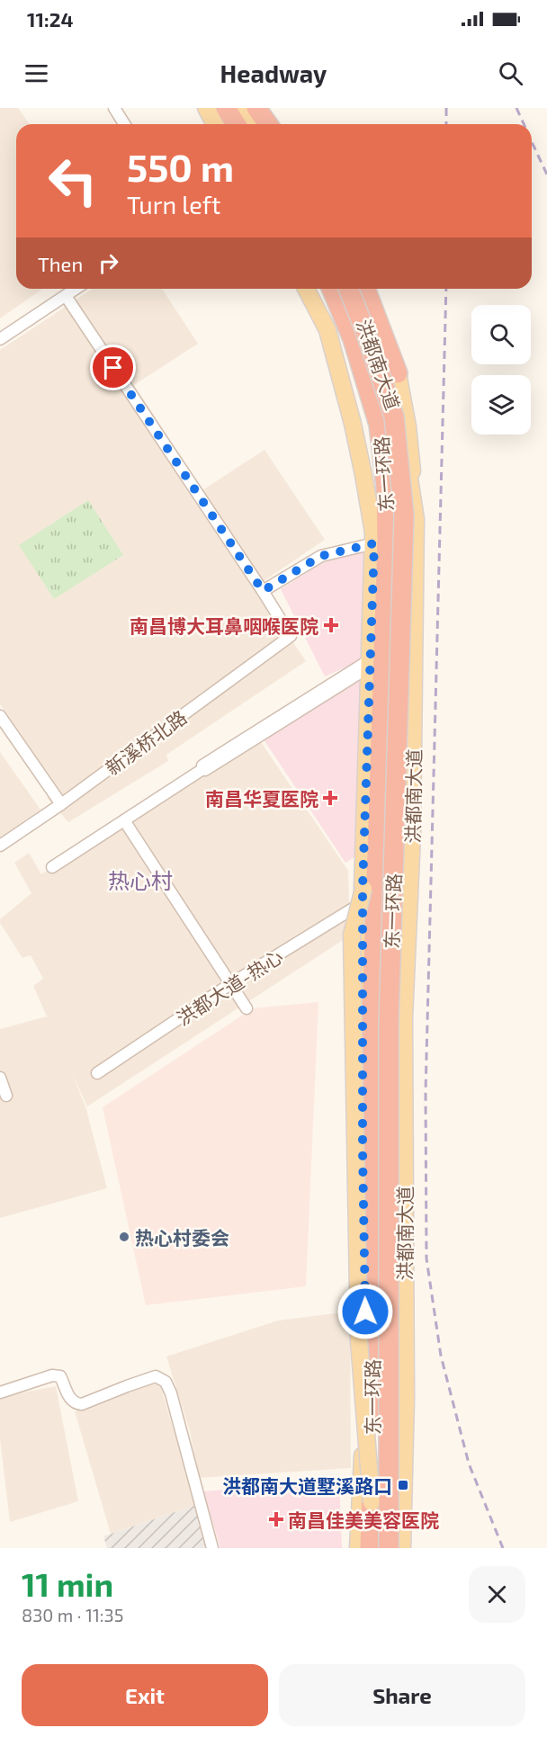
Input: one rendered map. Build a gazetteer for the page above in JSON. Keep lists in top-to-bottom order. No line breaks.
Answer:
{"streets":{"highway":["东一环路"],"main road":["洪都南大道"],"street":["新溪桥北路","洪都大道-热心"]},"crossings":[["洪都南大道","洪都大道-热心"]],"districts":["热心村"],"places":{"health":["南昌博大耳鼻咽喉医院","南昌华夏医院","南昌佳美美容医院"],"other":["热心村委会"],"transit":["洪都南大道墅溪路口"]},"page":{"status":"11:24","header":"Headway","turn":["550 m","Turn left"],"then":"Then","heading":["11 min","830 m · 11:35"],"buttons":["Exit","Share"]}}
